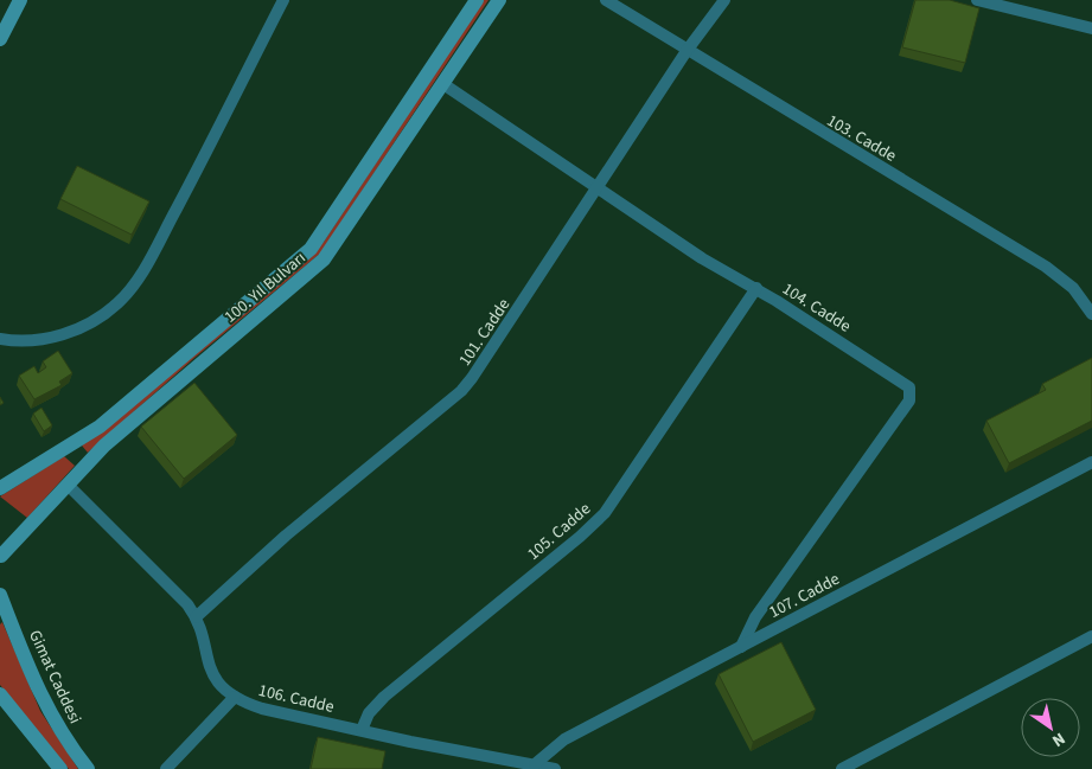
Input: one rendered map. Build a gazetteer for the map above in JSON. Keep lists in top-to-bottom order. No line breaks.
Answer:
{"streets":{"main road":["100. Yıl Bulvarı","Gimat Caddesi"],"street":["103. Cadde","104. Cadde","101. Cadde","105. Cadde","107. Cadde","106. Cadde"]},"crossings":[["103. Cadde","101. Cadde"],["100. Yıl Bulvarı","104. Cadde"],["100. Yıl Bulvarı","106. Cadde"],["104. Cadde","101. Cadde"],["104. Cadde","105. Cadde"],["104. Cadde","107. Cadde"],["101. Cadde","106. Cadde"],["105. Cadde","106. Cadde"],["107. Cadde","106. Cadde"]],"north":"bottom right"}
